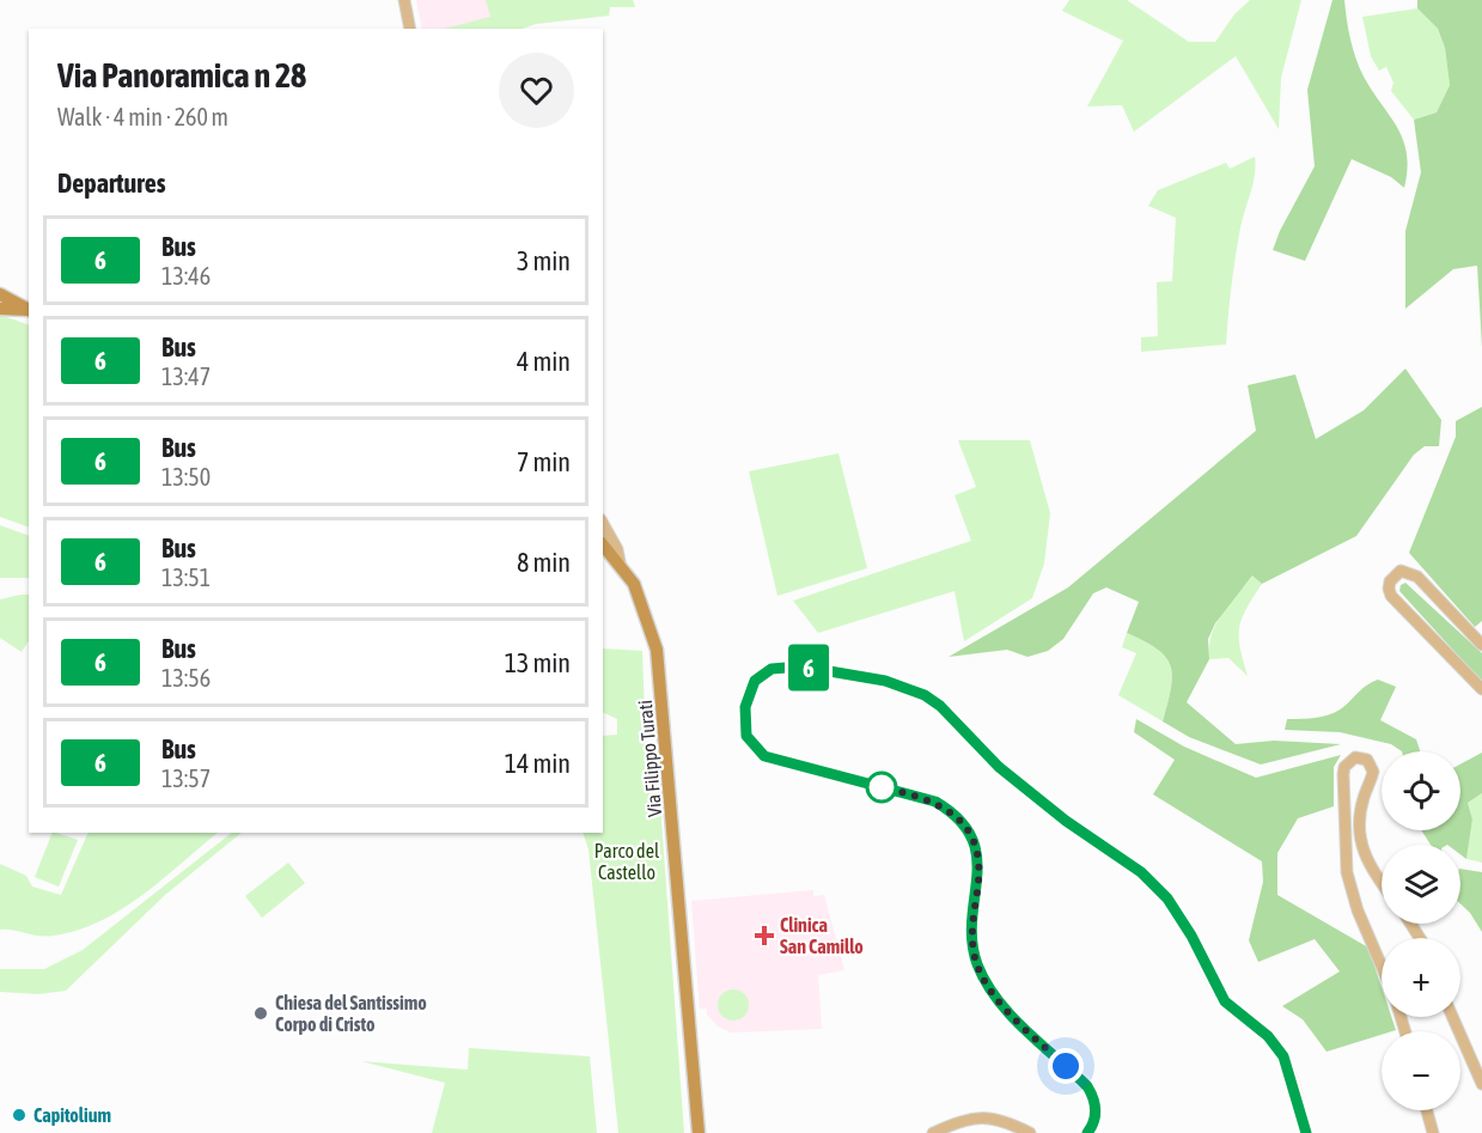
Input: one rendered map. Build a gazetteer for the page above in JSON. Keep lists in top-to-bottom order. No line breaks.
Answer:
{"streets":{"main road":["Via Filippo Turati"]},"parks":["Parco del Castello"],"places":{"health":["Clinica San Camillo"],"other":["Chiesa del Santissimo Corpo di Cristo","Capitolium"]},"lines":["bus line 6"],"page":{"on_map":"6","heading":[["Via Panoramica n 28","Walk · 4 min · 260 m"],"Departures"],"list":[{"mark":"6","name":"Bus","note":"13:46","value":"3 min"},{"mark":"6","name":"Bus","note":"13:47","value":"4 min"},{"mark":"6","name":"Bus","note":"13:50","value":"7 min"},{"mark":"6","name":"Bus","note":"13:51","value":"8 min"},{"mark":"6","name":"Bus","note":"13:56","value":"13 min"},{"mark":"6","name":"Bus","note":"13:57","value":"14 min"}],"map_buttons":["+","−"]}}
